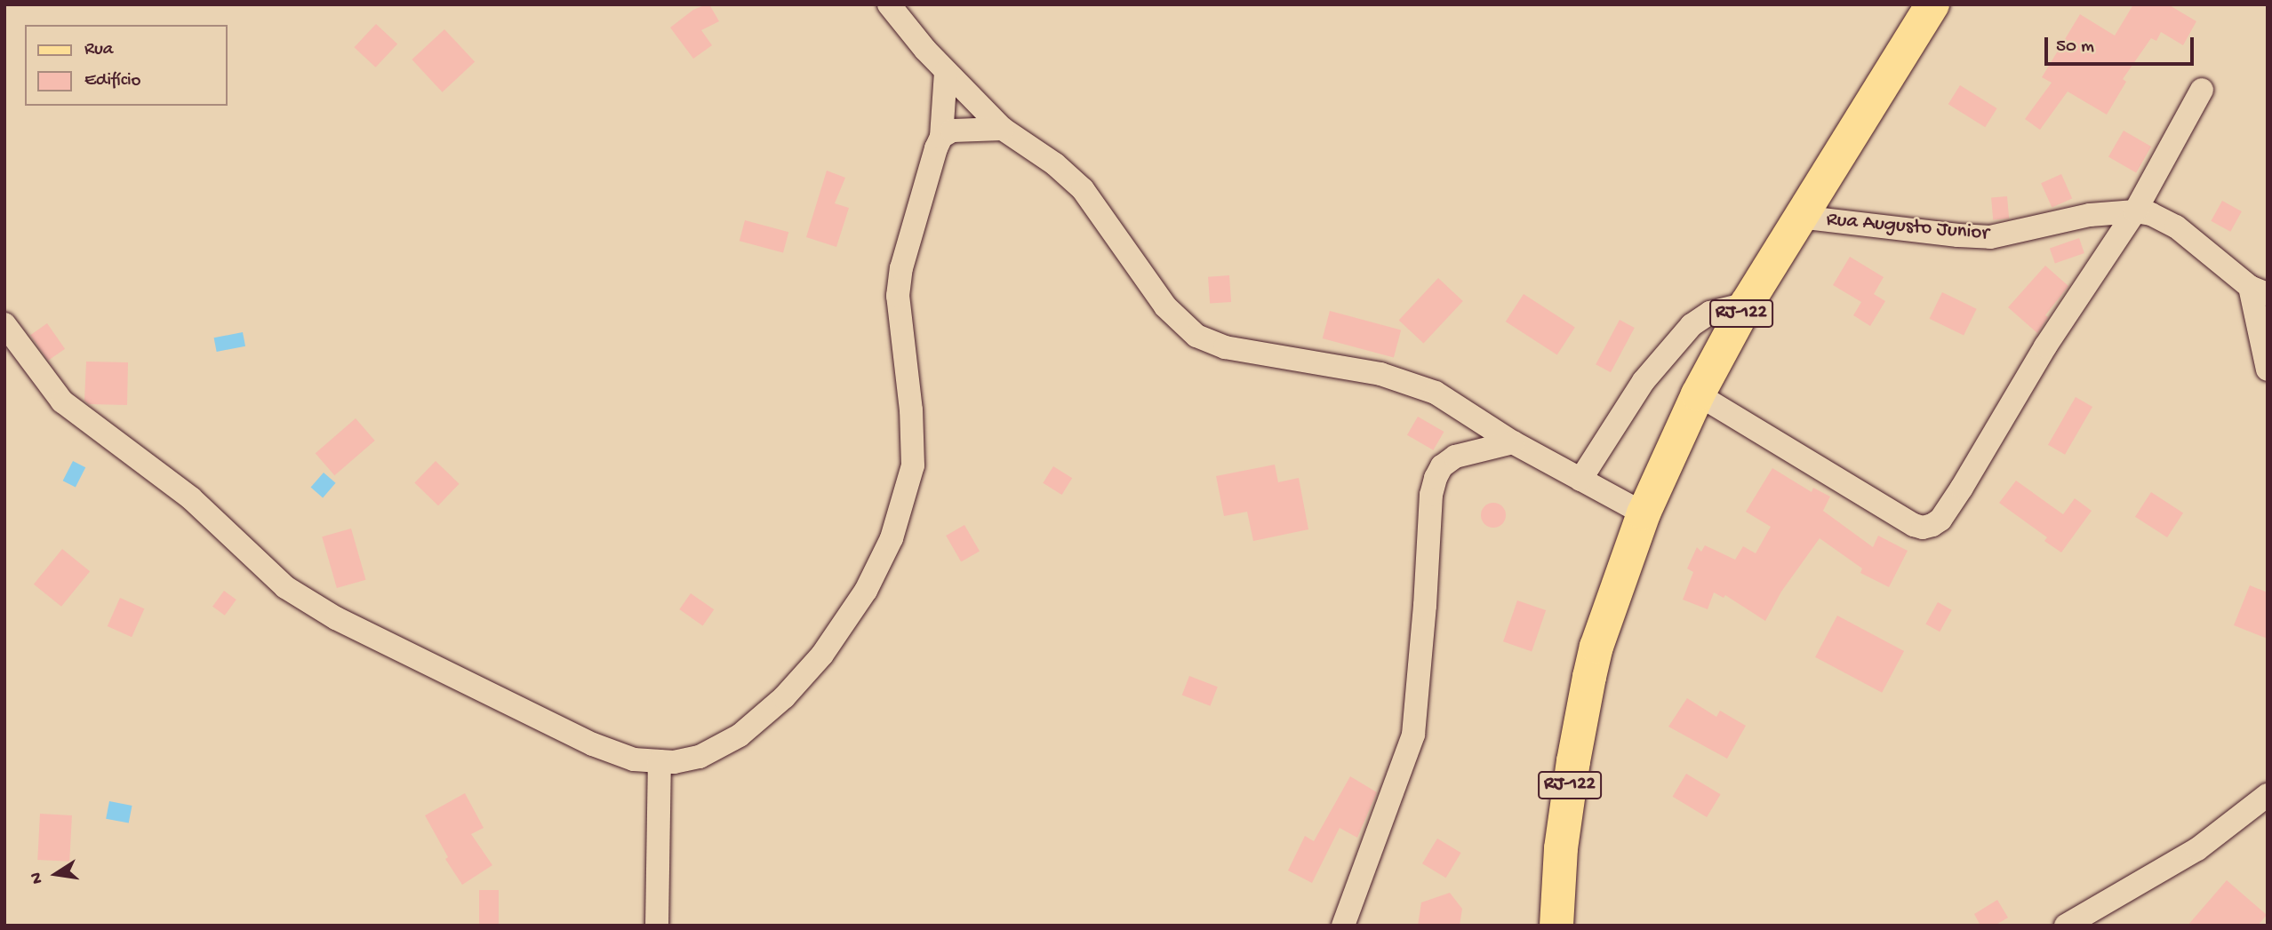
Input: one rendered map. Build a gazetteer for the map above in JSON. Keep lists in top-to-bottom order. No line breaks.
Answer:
{"streets":{"main road":["RJ-122"],"street":["Rua Augusto Junior"]},"crossings":[["Rua Augusto Junior","RJ-122"]],"legend":["Rua","Edifício"],"scale_bar":"50 m","north":"left"}
